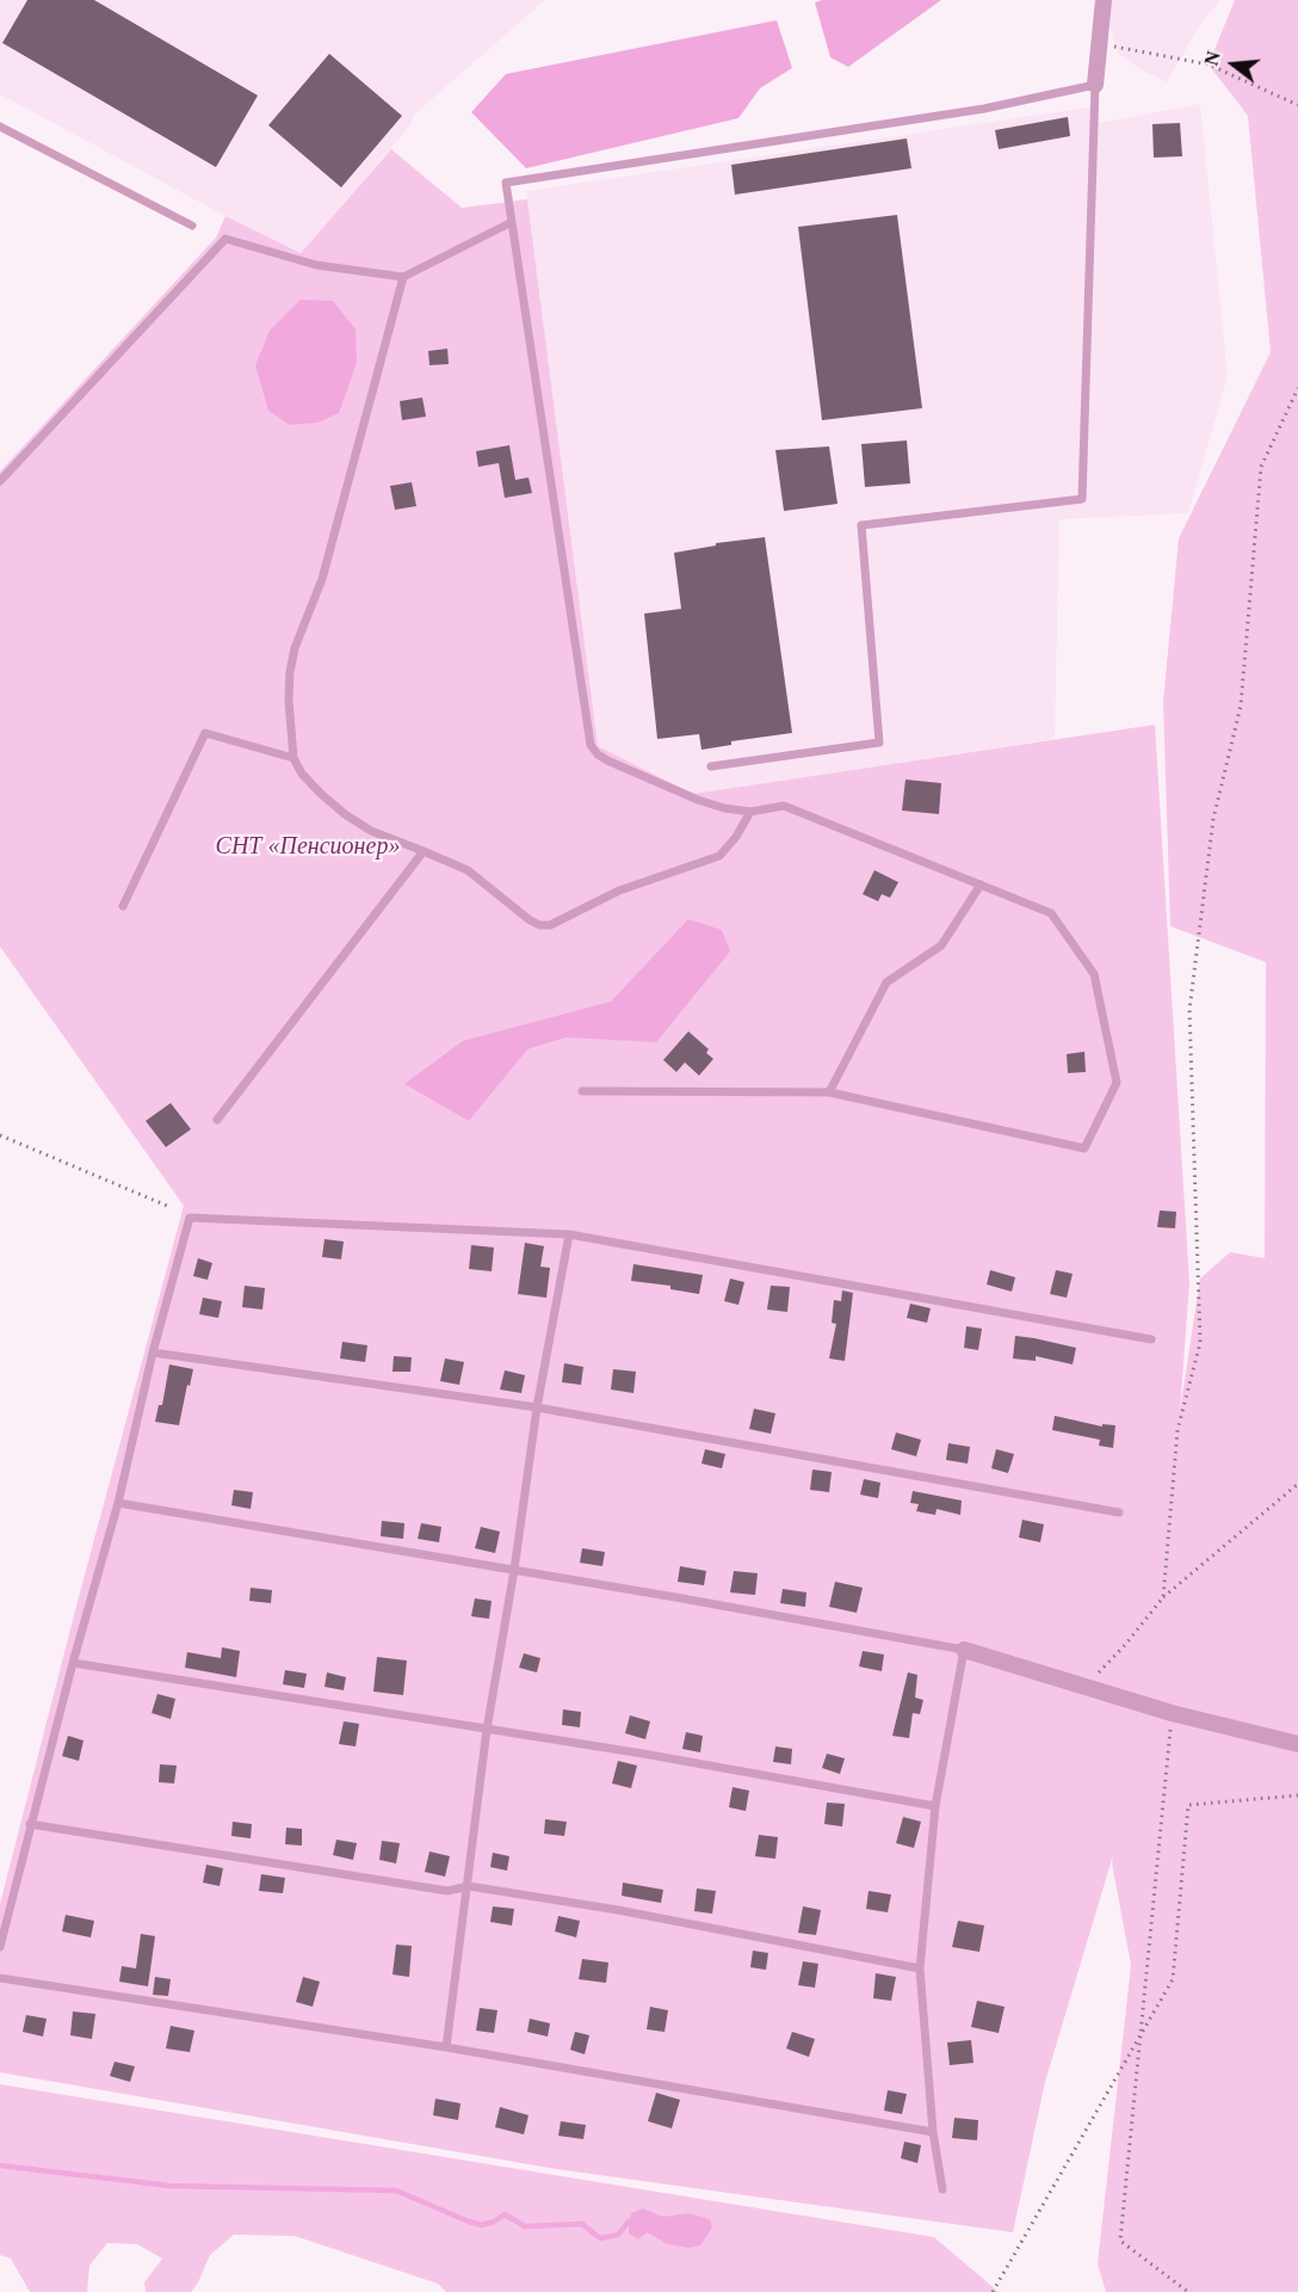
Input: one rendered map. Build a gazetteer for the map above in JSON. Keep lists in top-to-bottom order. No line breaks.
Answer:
{"parks":["СНТ «Пенсионер»"],"north":"left"}
